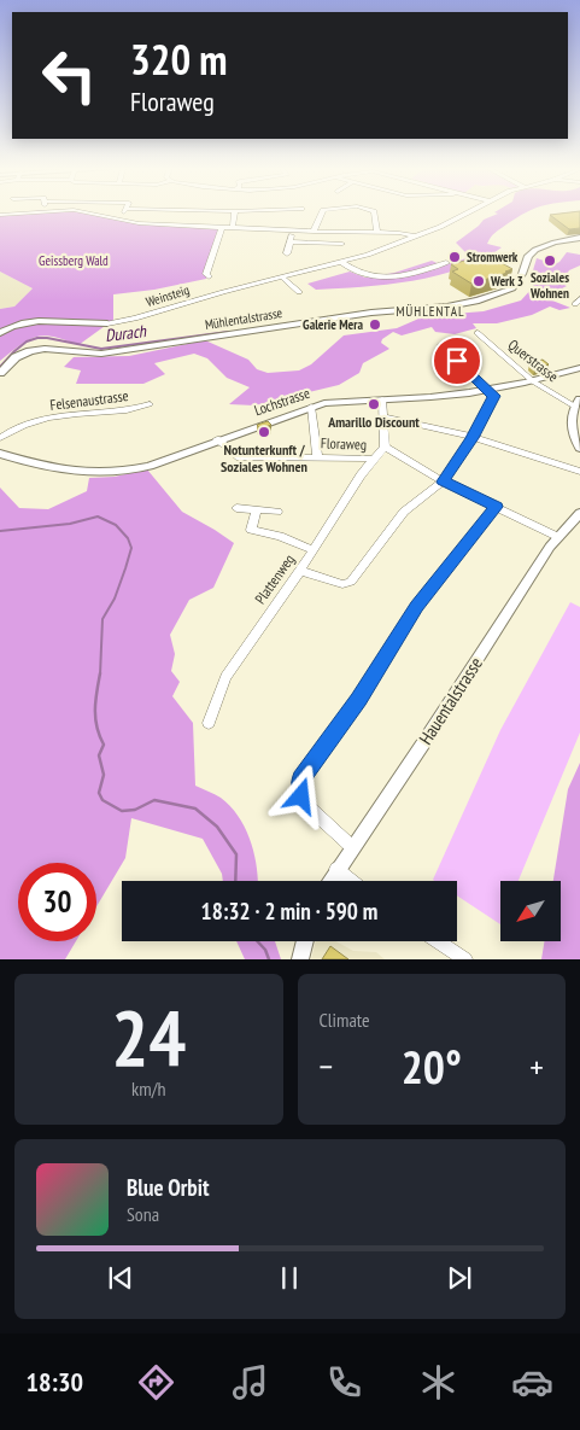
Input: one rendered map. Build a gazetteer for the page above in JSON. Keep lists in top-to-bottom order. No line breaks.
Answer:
{"streets":{"street":["Weinsteig","Mühlentalstrasse","Querstrasse","Felsenaustrasse","Lochstrasse","Floraweg","Plattenweg","Hauentalstrasse"]},"crossings":[["Querstrasse","Lochstrasse"],["Lochstrasse","Floraweg"],["Floraweg","Plattenweg"],["Floraweg","Hauentalstrasse"]],"districts":["MÜHLENTAL"],"water":["Durach"],"parks":["Geissberg Wald"],"places":["Stromwerk","Soziales Wohnen","Werk 3","Galerie Mera","Amarillo Discount","Notunterkunft / Soziales Wohnen"],"north":"bottom left","page":{"turn":["320 m","Floraweg"],"limit":"30","trip":"18:32 · 2 min · 590 m","tile":[["24","km/h"],"Climate"],"heat":["−","20°","+"],"song":["Blue Orbit","Sona"],"tabs":"18:30"}}
